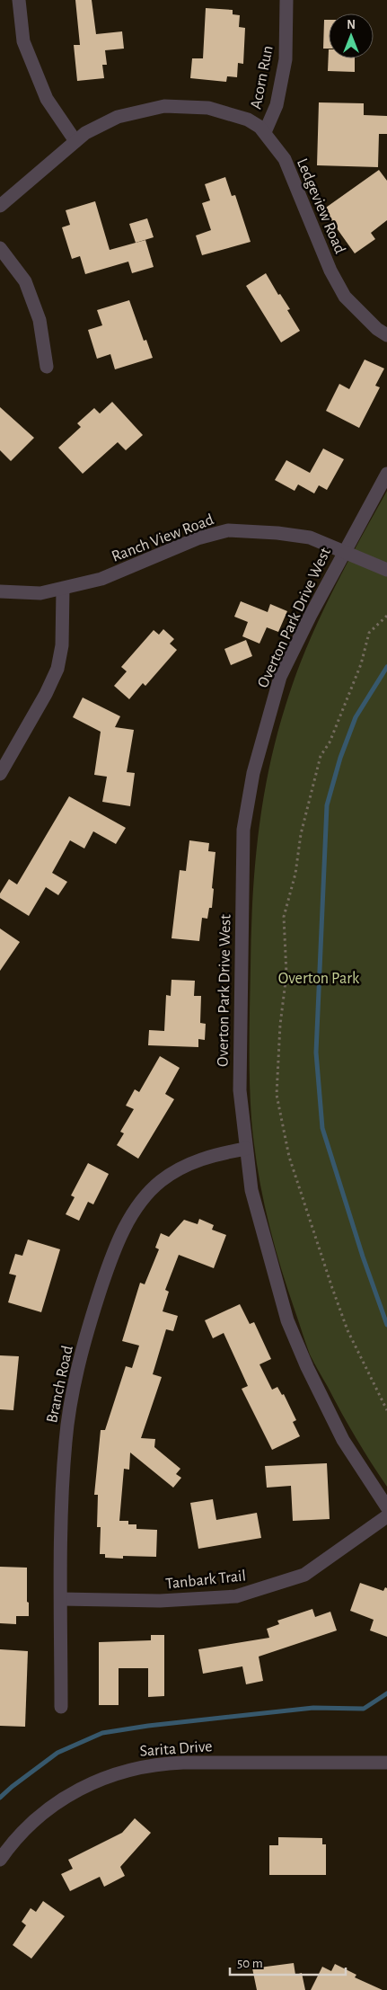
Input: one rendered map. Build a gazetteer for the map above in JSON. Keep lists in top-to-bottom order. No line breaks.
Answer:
{"streets":{"street":["Acorn Run","Ledgeview Road","Ranch View Road","Overton Park Drive West","Branch Road","Tanbark Trail","Sarita Drive"]},"crossings":[["Acorn Run","Ledgeview Road"],["Ranch View Road","Overton Park Drive West"],["Overton Park Drive West","Branch Road"],["Branch Road","Tanbark Trail"]],"parks":["Overton Park"],"scale_bar":"50 m","north":"top"}
